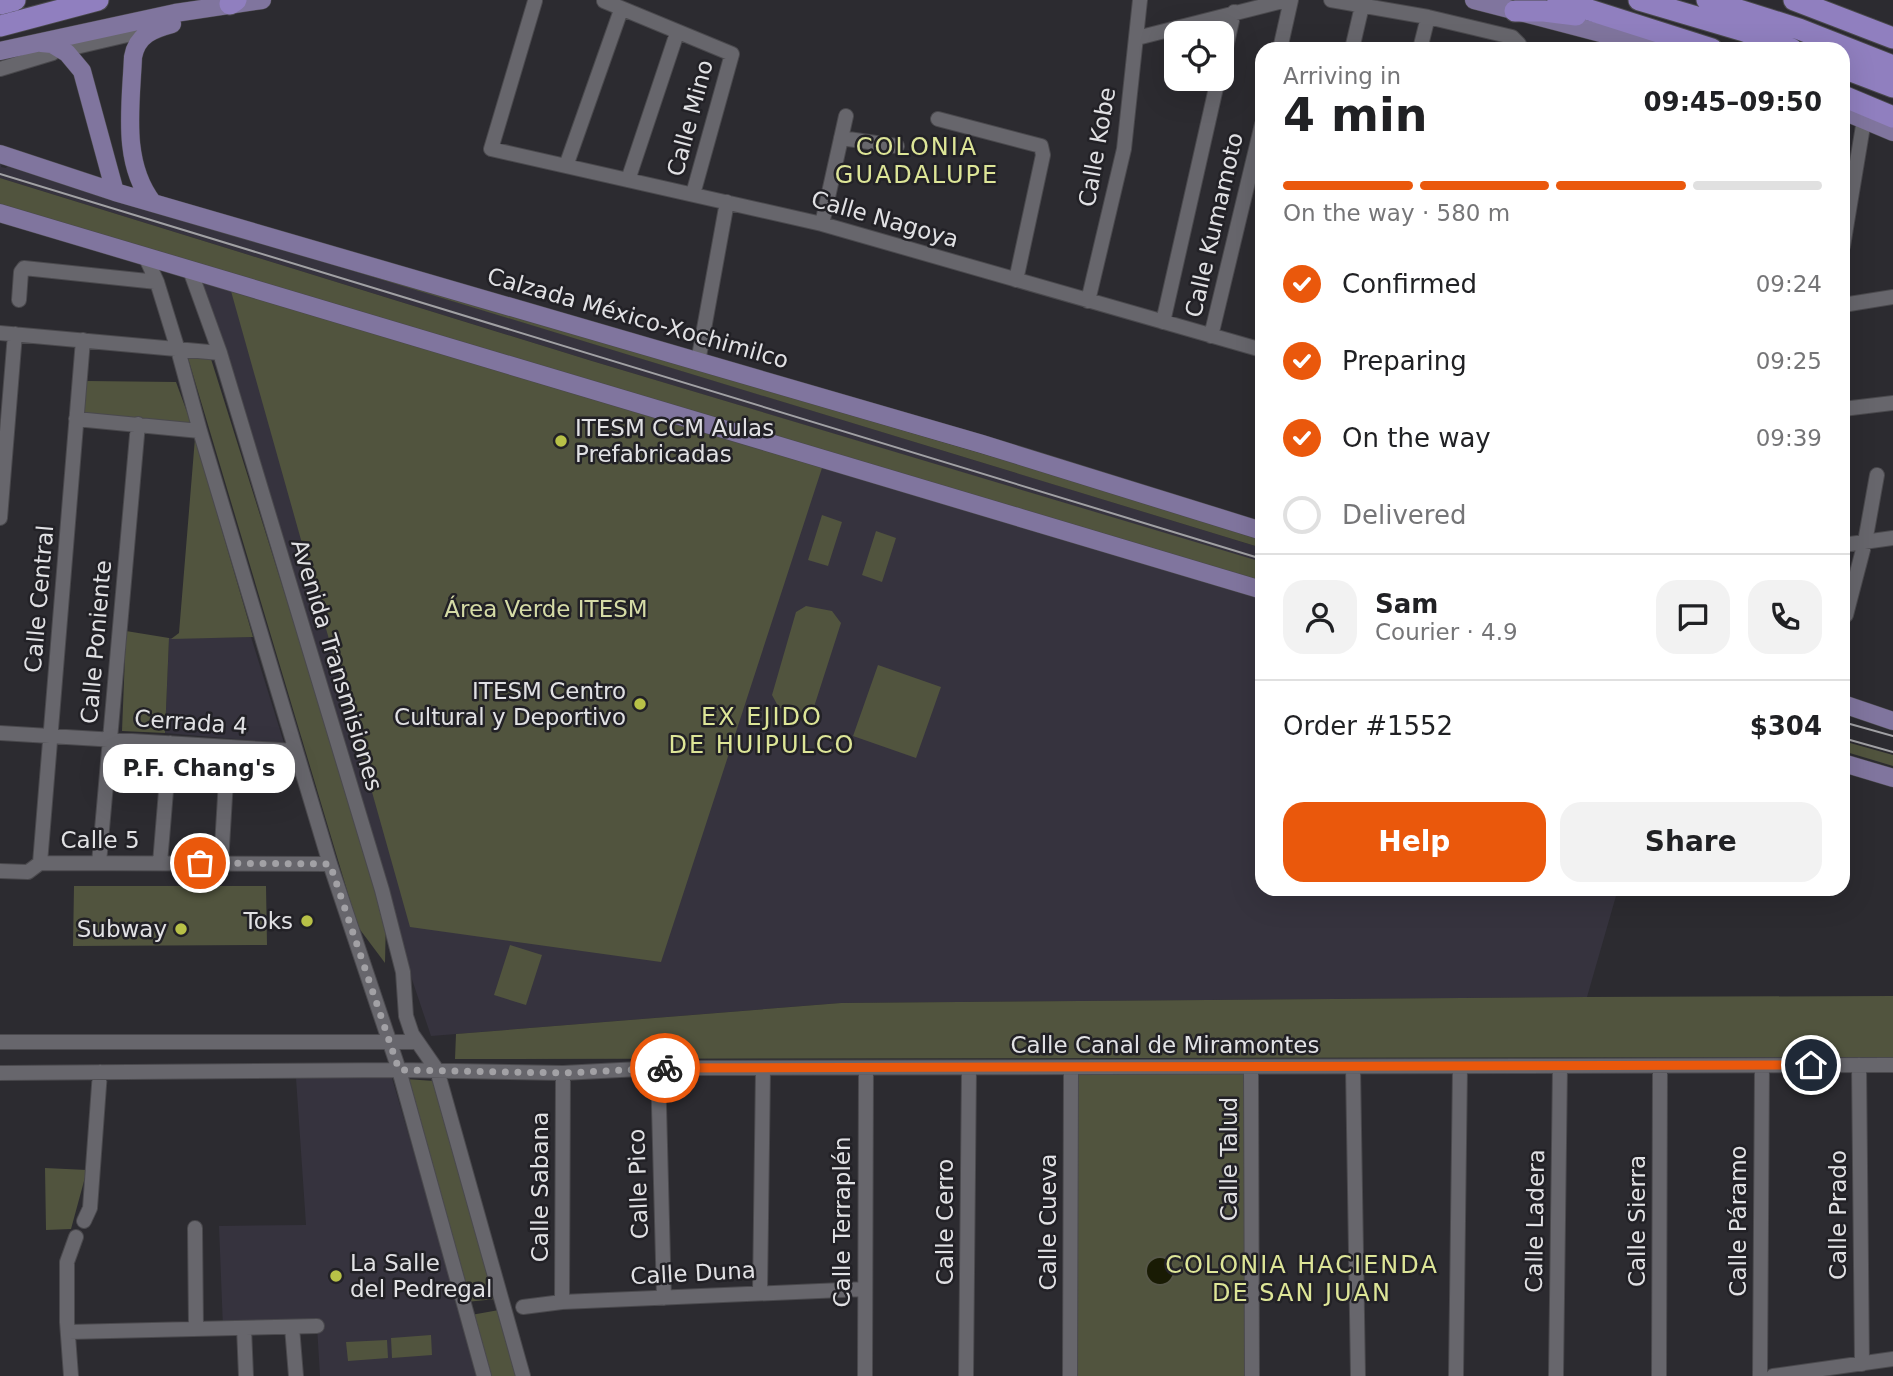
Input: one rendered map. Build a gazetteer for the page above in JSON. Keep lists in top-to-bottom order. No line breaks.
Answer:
{"streets":{"main road":["Calzada México-Xochimilco"],"street":["Calle Mino","Calle Kobe","Calle Nagoya","Calle Kumamoto","Calle Central","Calle Poniente","Avenida Transmisiones","Cerrada 4","Calle 5","Calle Canal de Miramontes","Calle Talud","Calle Pico","Calle Sabana","Calle Prado","Calle Ladera","Calle Sierra","Calle Páramo","Calle Terraplén","Calle Cerro","Calle Cueva","Calle Duna"]},"crossings":[["Calle Mino","Calle Nagoya"],["Calle Kobe","Calle Nagoya"],["Calle Nagoya","Calle Kumamoto"],["Calle Central","Cerrada 4"],["Calle Central","Calle 5"],["Calle Poniente","Cerrada 4"],["Calle Poniente","Calle 5"],["Avenida Transmisiones","Calle Canal de Miramontes"],["Calle Canal de Miramontes","Calle Talud"],["Calle Canal de Miramontes","Calle Pico"],["Calle Canal de Miramontes","Calle Sabana"],["Calle Canal de Miramontes","Calle Prado"],["Calle Canal de Miramontes","Calle Ladera"],["Calle Canal de Miramontes","Calle Sierra"],["Calle Canal de Miramontes","Calle Páramo"],["Calle Canal de Miramontes","Calle Terraplén"],["Calle Canal de Miramontes","Calle Cerro"],["Calle Canal de Miramontes","Calle Cueva"],["Calle Pico","Calle Duna"],["Calle Sabana","Calle Duna"],["Calle Terraplén","Calle Duna"]],"districts":["COLONIA GUADALUPE","EX EJIDO DE HUIPULCO","COLONIA HACIENDA DE SAN JUAN"],"parks":["Área Verde ITESM"],"places":["ITESM CCM Aulas Prefabricadas","ITESM Centro Cultural y Deportivo","P.F. Chang's","Toks","Subway","La Salle del Pedregal"],"page":{"heading":["4 min","Arriving in","09:45–09:50"],"panel":["Sam","Courier · 4.9","Order #1552","$304"],"bar":"On the way · 580 m","list":[["Confirmed","09:24"],["Preparing","09:25"],["On the way","09:39"],"Delivered"],"bubble":"P.F. Chang's","buttons":["Help","Share"]}}
